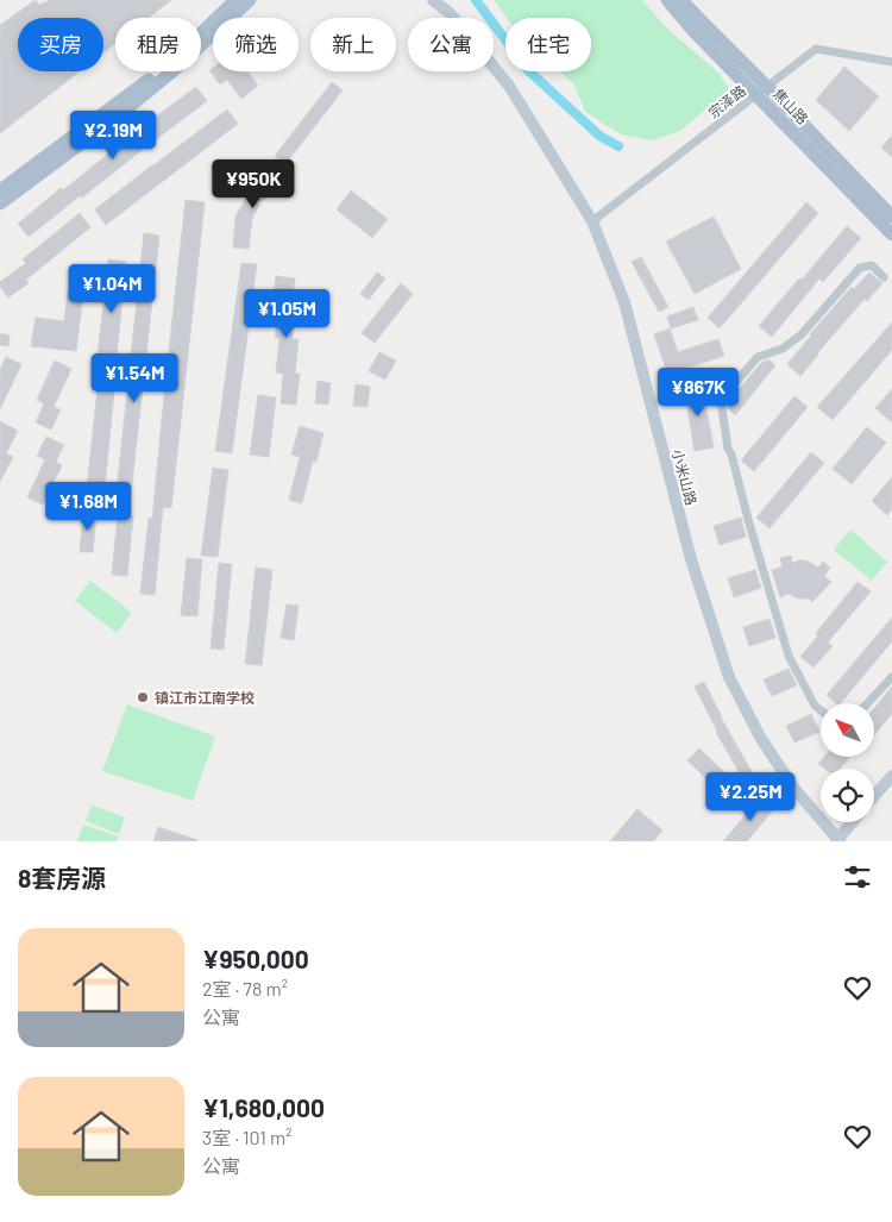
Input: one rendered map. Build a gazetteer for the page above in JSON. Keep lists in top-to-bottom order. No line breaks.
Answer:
{"streets":{"main road":["焦山路"],"street":["宗泽路","小米山路"]},"crossings":[["宗泽路","焦山路"],["宗泽路","小米山路"]],"places":["镇江市江南学校"],"north":"top left","page":{"chip":["买房","租房","筛选","新上","公寓","住宅"],"price":["¥2.19M","¥950K","¥1.04M","¥1.05M","¥1.54M","¥867K","¥1.68M","¥2.25M"],"heading":"8套房源","list":[{"name":"¥950,000","note":"2室 · 78 m² · 公寓"},{"name":"¥1,680,000","note":"3室 · 101 m² · 公寓"}]}}
